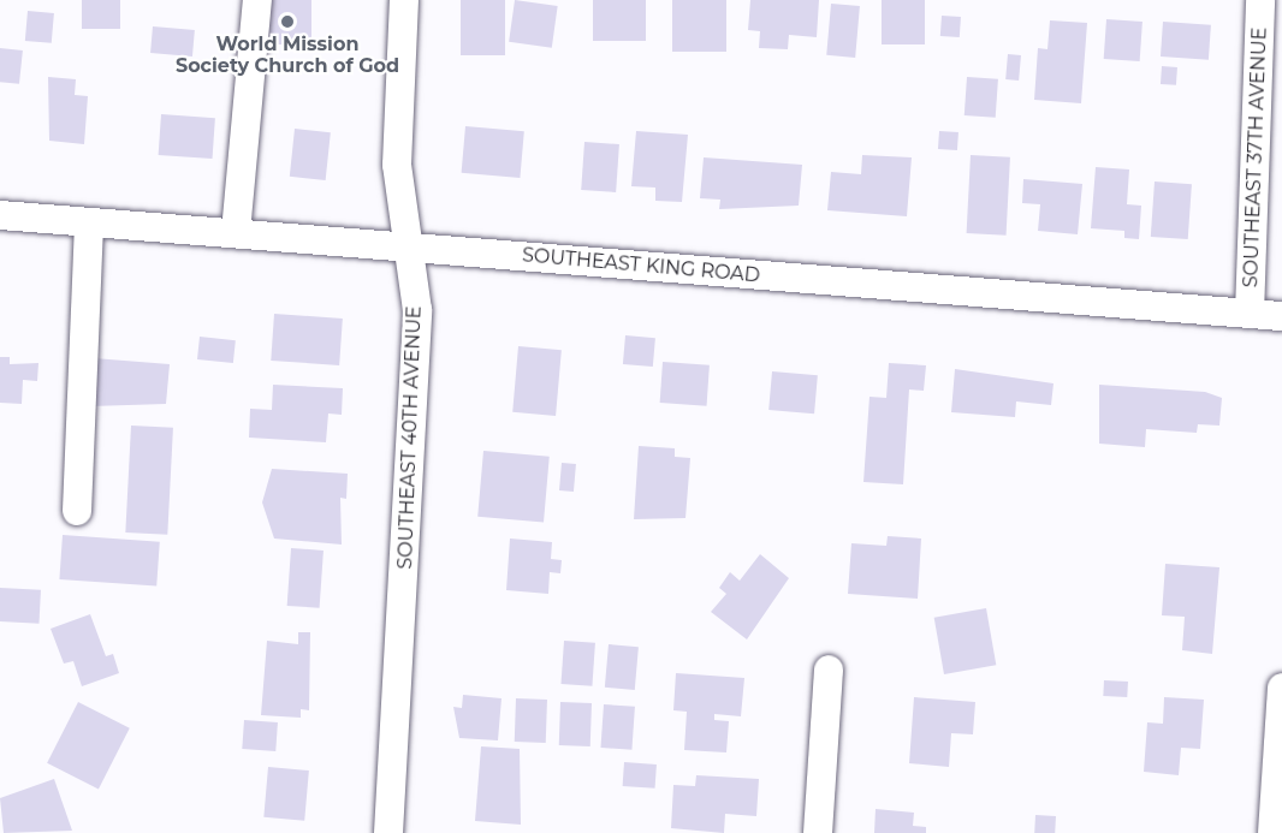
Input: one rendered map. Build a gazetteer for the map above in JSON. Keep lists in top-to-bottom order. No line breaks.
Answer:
{"streets":{"street":["SOUTHEAST 37TH AVENUE","SOUTHEAST KING ROAD","SOUTHEAST 40TH AVENUE"]},"crossings":[["SOUTHEAST 37TH AVENUE","SOUTHEAST KING ROAD"],["SOUTHEAST KING ROAD","SOUTHEAST 40TH AVENUE"]],"places":["World Mission Society Church of God"]}
